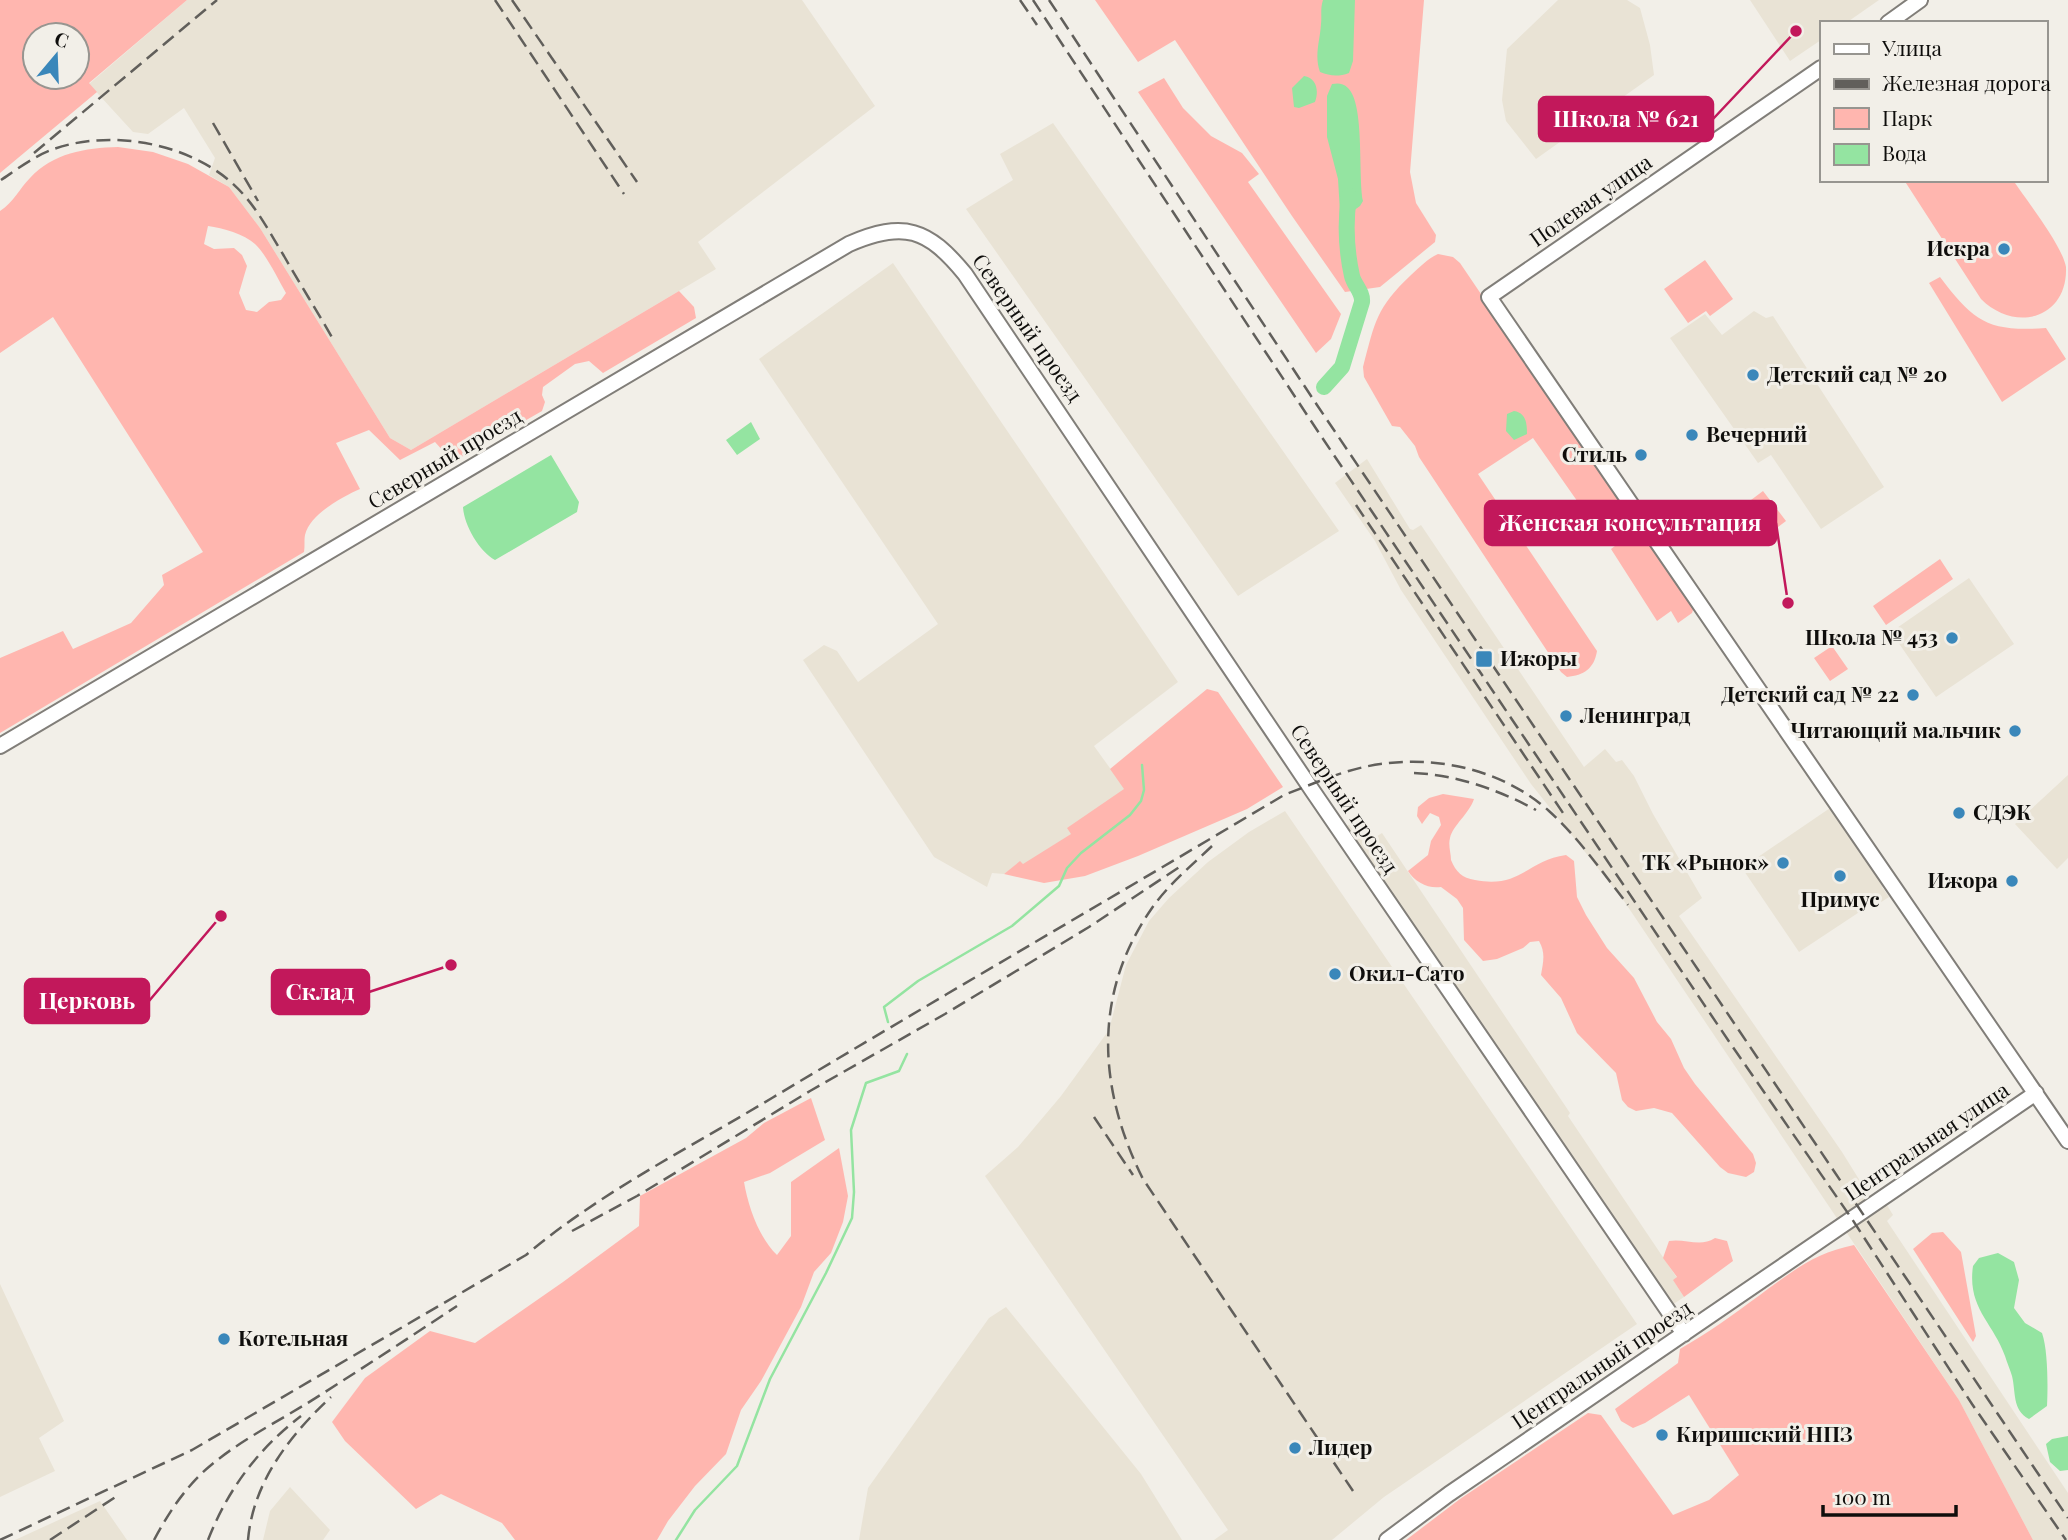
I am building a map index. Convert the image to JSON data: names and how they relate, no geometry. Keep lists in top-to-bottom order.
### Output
{
  "streets": {
    "street": [
      "Полевая улица",
      "Северный проезд",
      "Центральная улица",
      "Центральный проезд"
    ]
  },
  "crossings": [
    ["Полевая улица", "Центральная улица"],
    ["Северный проезд", "Центральный проезд"],
    ["Центральная улица", "Центральный проезд"]
  ],
  "places": {
    "other": [
      "Школа № 621",
      "Искра",
      "Детский сад № 20",
      "Вечерний",
      "Стиль",
      "Женская консультация",
      "Школа № 453",
      "Детский сад № 22",
      "Ленинград",
      "Читающий мальчик",
      "СДЭК",
      "ТК «Рынок»",
      "Примус",
      "Ижора",
      "Церковь",
      "Склад",
      "Окил-Сато",
      "Котельная",
      "Киришский НПЗ",
      "Лидер"
    ],
    "transit": ["Ижоры"]
  },
  "legend": [
    "Улица",
    "Железная дорога",
    "Парк",
    "Вода"
  ],
  "scale_bar": "100 m",
  "north": "top"
}
